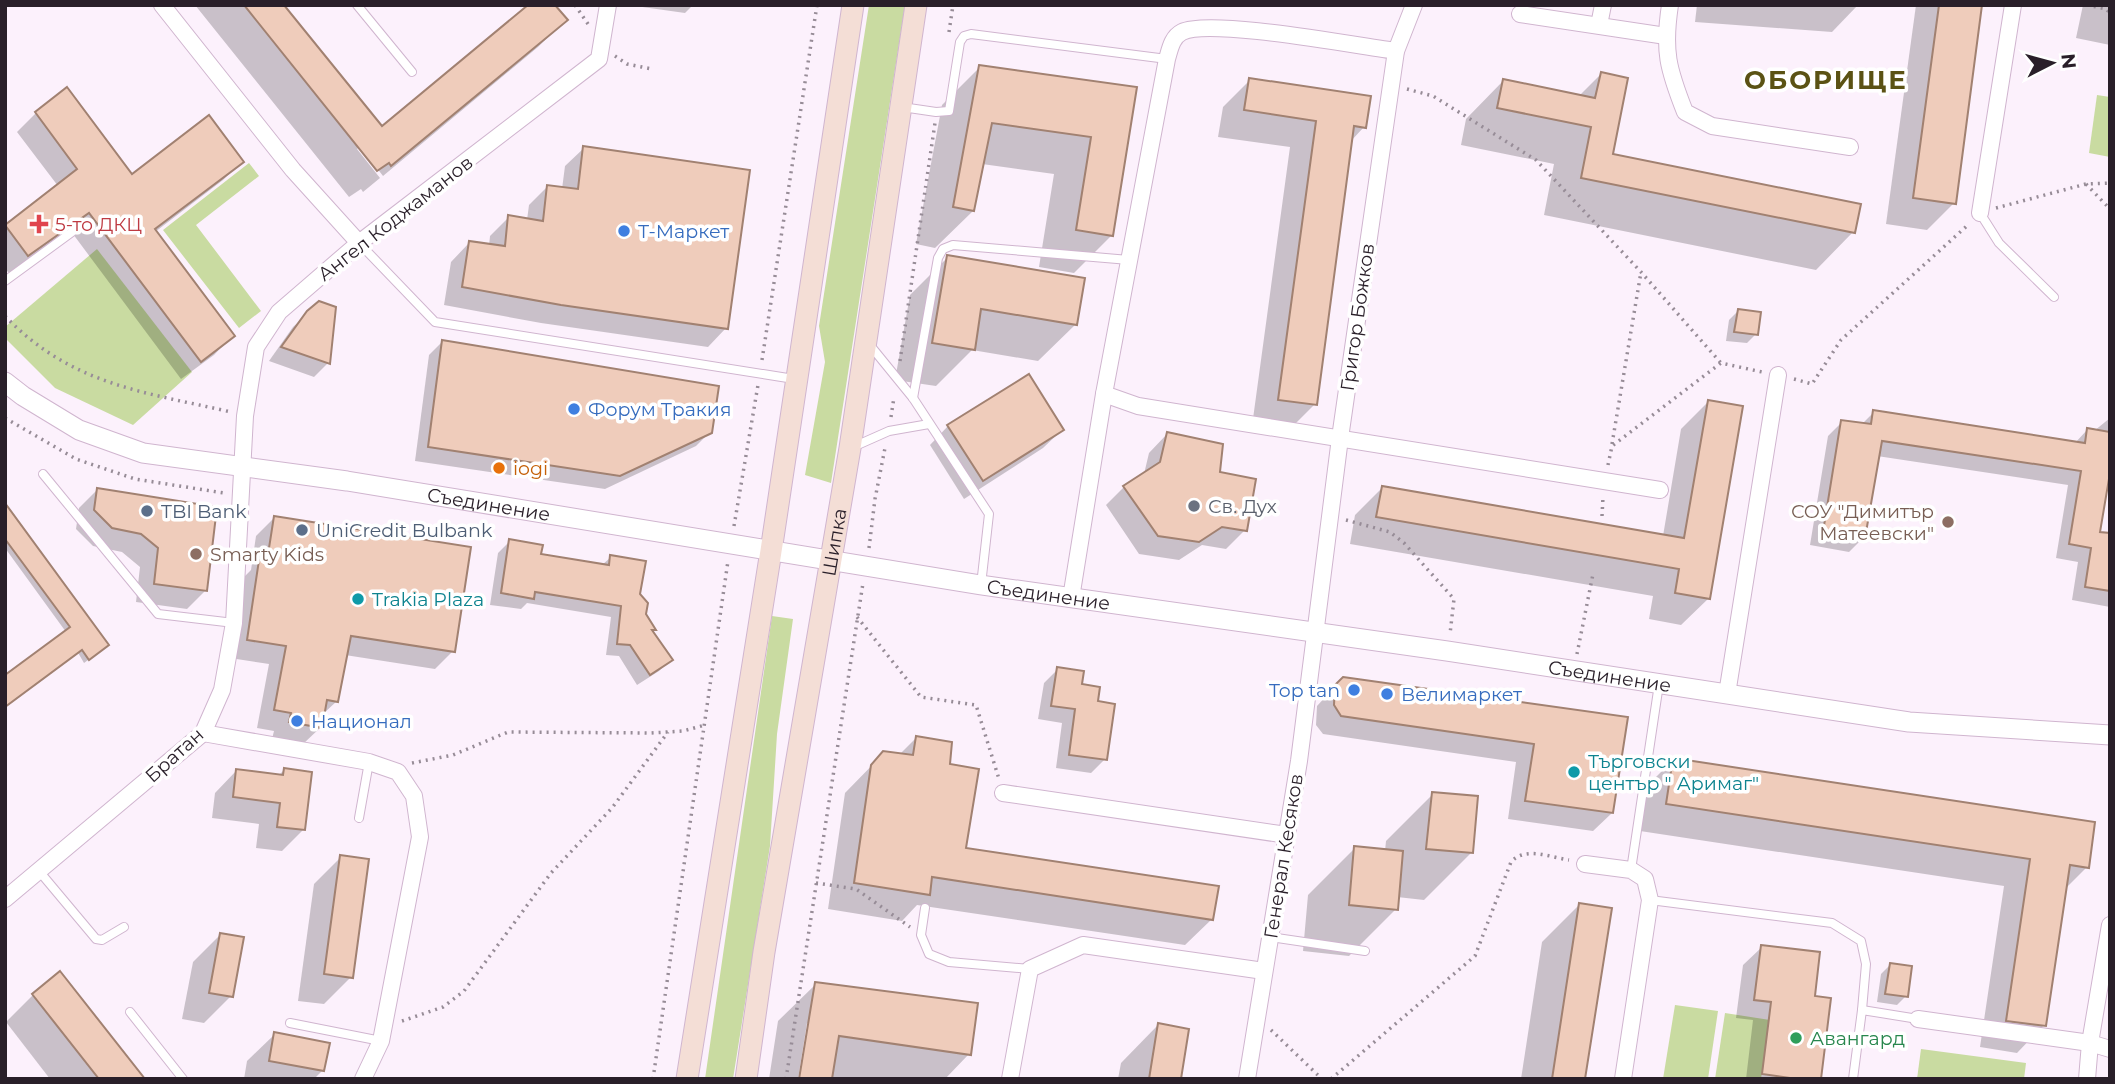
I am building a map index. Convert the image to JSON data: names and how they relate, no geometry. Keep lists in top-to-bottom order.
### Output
{
  "streets": {
    "main road": ["Шипка"],
    "street": [
      "Ангел Коджаманов",
      "Григор Божков",
      "Съединение",
      "Братан",
      "Генерал Кесяков"
    ]
  },
  "crossings": [
    ["Ангел Коджаманов", "Съединение"],
    ["Ангел Коджаманов", "Братан"],
    ["Григор Божков", "Съединение"],
    ["Григор Божков", "Генерал Кесяков"],
    ["Съединение", "Шипка"],
    ["Съединение", "Братан"],
    ["Съединение", "Генерал Кесяков"]
  ],
  "districts": ["ОБОРИЩЕ"],
  "places": {
    "health": ["5-то ДКЦ"],
    "other": [
      "Т-Маркет",
      "Форум Тракия",
      "iogi",
      "Св. Дух",
      "TBI Bank",
      "СОУ \"Димитър Матеевски\"",
      "UniCredit Bulbank",
      "Smarty Kids",
      "Trakia Plaza",
      "Top tan",
      "Велимаркет",
      "Национал",
      "Търговски център \" Аримаг\"",
      "Авангард"
    ]
  },
  "north": "right"
}
